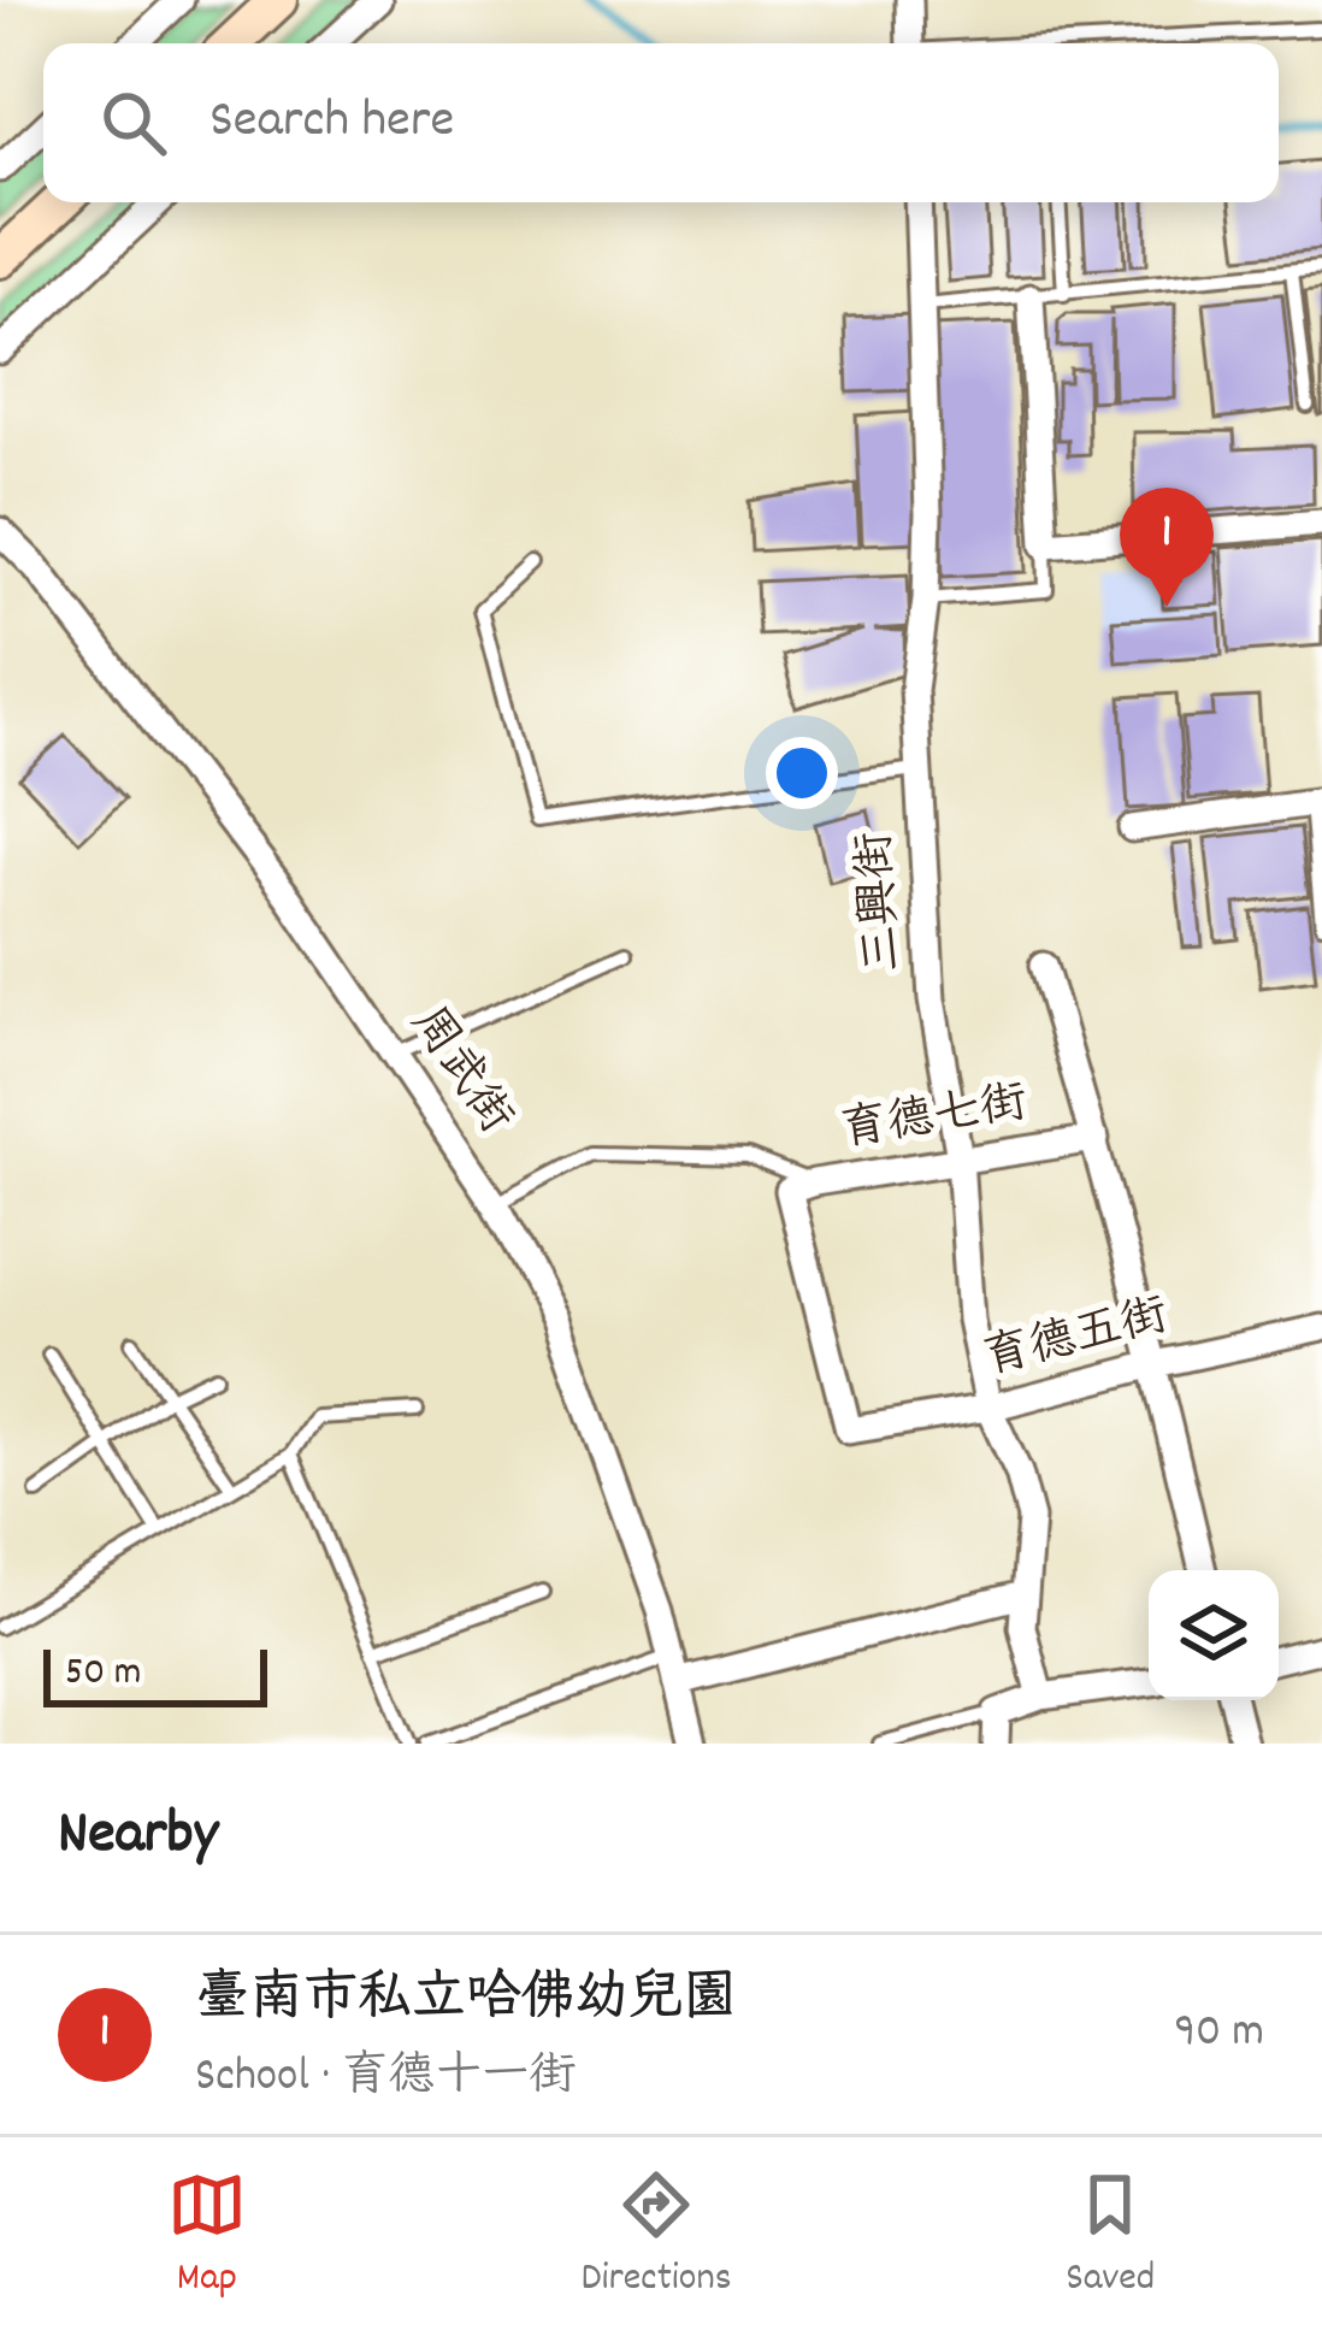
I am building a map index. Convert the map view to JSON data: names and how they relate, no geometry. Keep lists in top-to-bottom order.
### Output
{
  "streets": {
    "street": [
      "三興街",
      "周武街",
      "育德七街",
      "育德五街"
    ]
  },
  "crossings": [
    ["三興街", "育德七街"],
    ["三興街", "育德五街"],
    ["育德七街", "育德五街"]
  ],
  "scale_bar": "50 m",
  "page": {
    "search": "Search here",
    "pins": "1",
    "scale": "50 m",
    "heading": "Nearby",
    "list": [
      {
        "mark": "1",
        "name": "臺南市私立哈佛幼兒園",
        "note": "School · 育德十一街",
        "value": "90 m"
      }
    ],
    "nav": ["Map", "Directions", "Saved"]
  }
}
